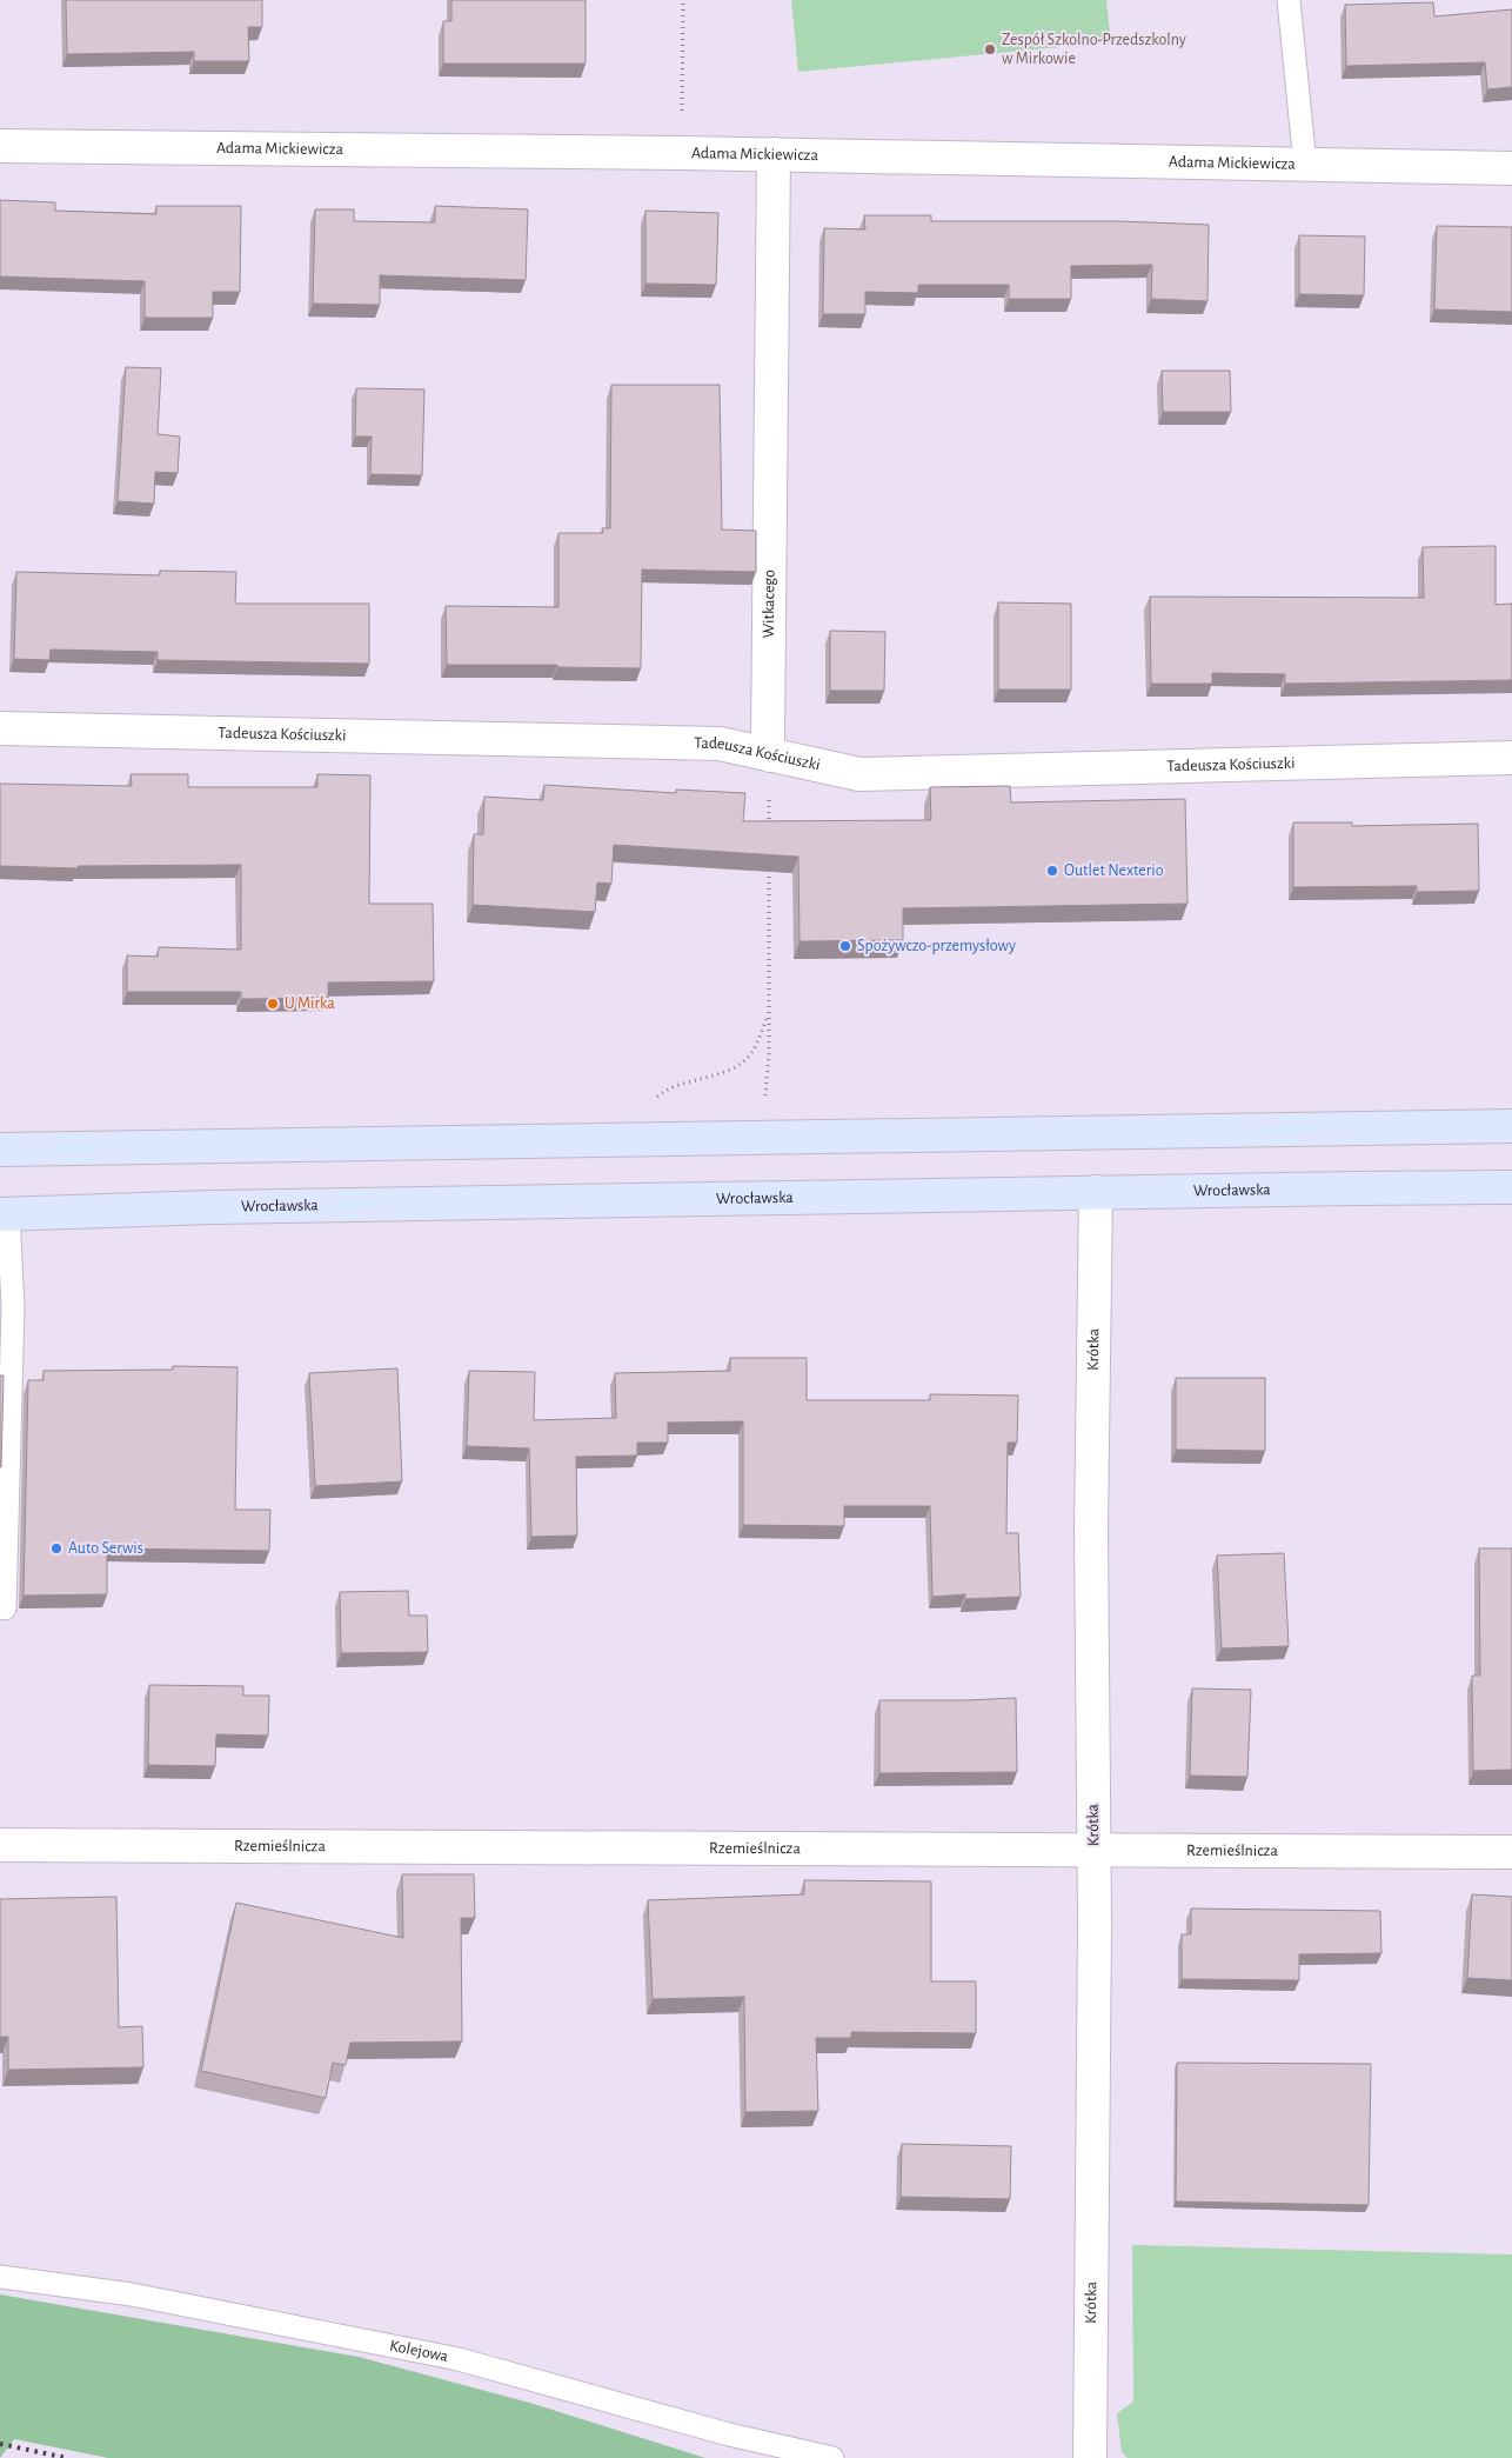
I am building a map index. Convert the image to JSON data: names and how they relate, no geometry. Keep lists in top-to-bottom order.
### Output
{
  "streets": {
    "main road": ["Wrocławska"],
    "street": [
      "Adama Mickiewicza",
      "Witkacego",
      "Tadeusza Kościuszki",
      "Krótka",
      "Rzemieślnicza"
    ],
    "lane": ["Kolejowa"]
  },
  "crossings": [
    ["Adama Mickiewicza", "Witkacego"],
    ["Witkacego", "Tadeusza Kościuszki"],
    ["Wrocławska", "Krótka"],
    ["Krótka", "Rzemieślnicza"]
  ],
  "places": [
    "Zespół Szkolno-Przedszkolny w Mirkowie",
    "Outlet Nexterio",
    "Spożywczo-przemysłowy",
    "U Mirka",
    "Auto Serwis"
  ]
}
